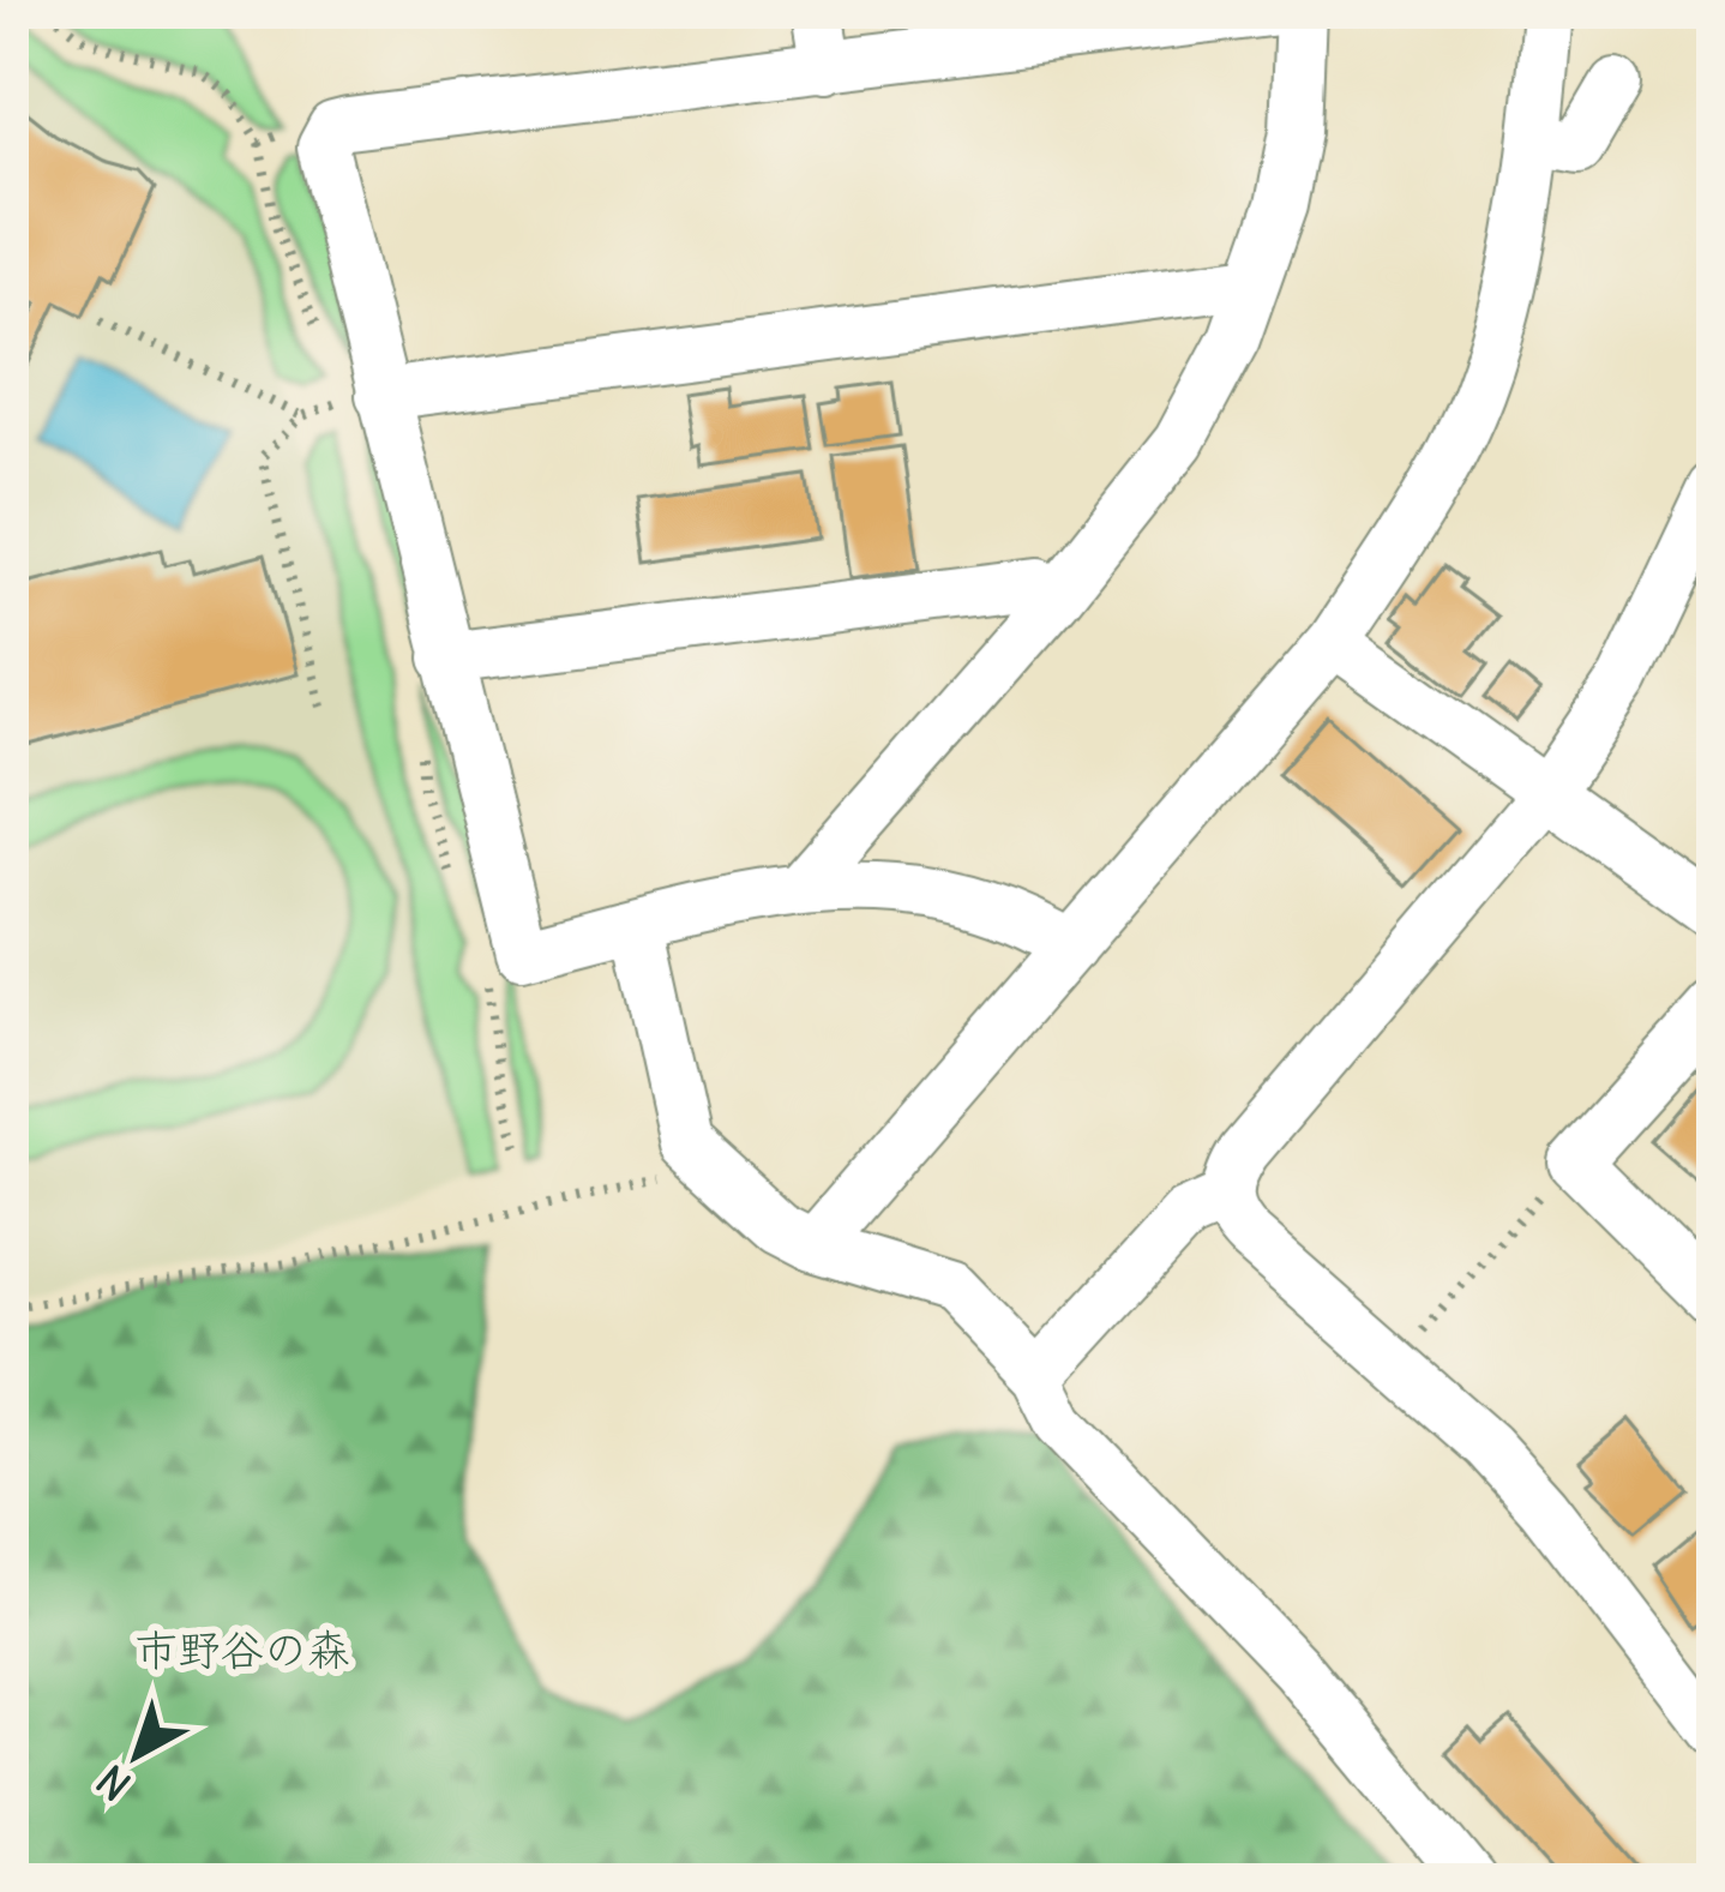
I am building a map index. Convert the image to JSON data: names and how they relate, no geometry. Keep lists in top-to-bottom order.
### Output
{
  "parks": ["市野谷の森"],
  "north": "bottom left"
}
